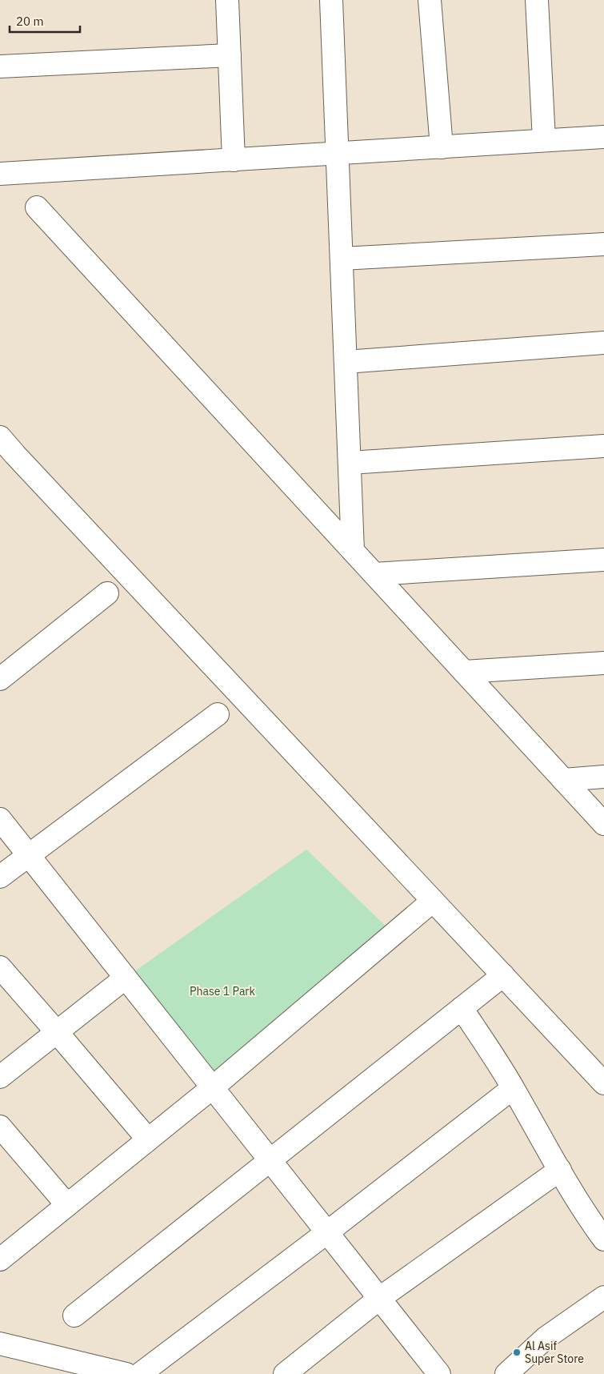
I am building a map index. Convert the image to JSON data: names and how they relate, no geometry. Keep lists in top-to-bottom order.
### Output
{
  "parks": ["Phase 1 Park"],
  "places": ["Al Asif Super Store"],
  "scale_bar": "20 m"
}
